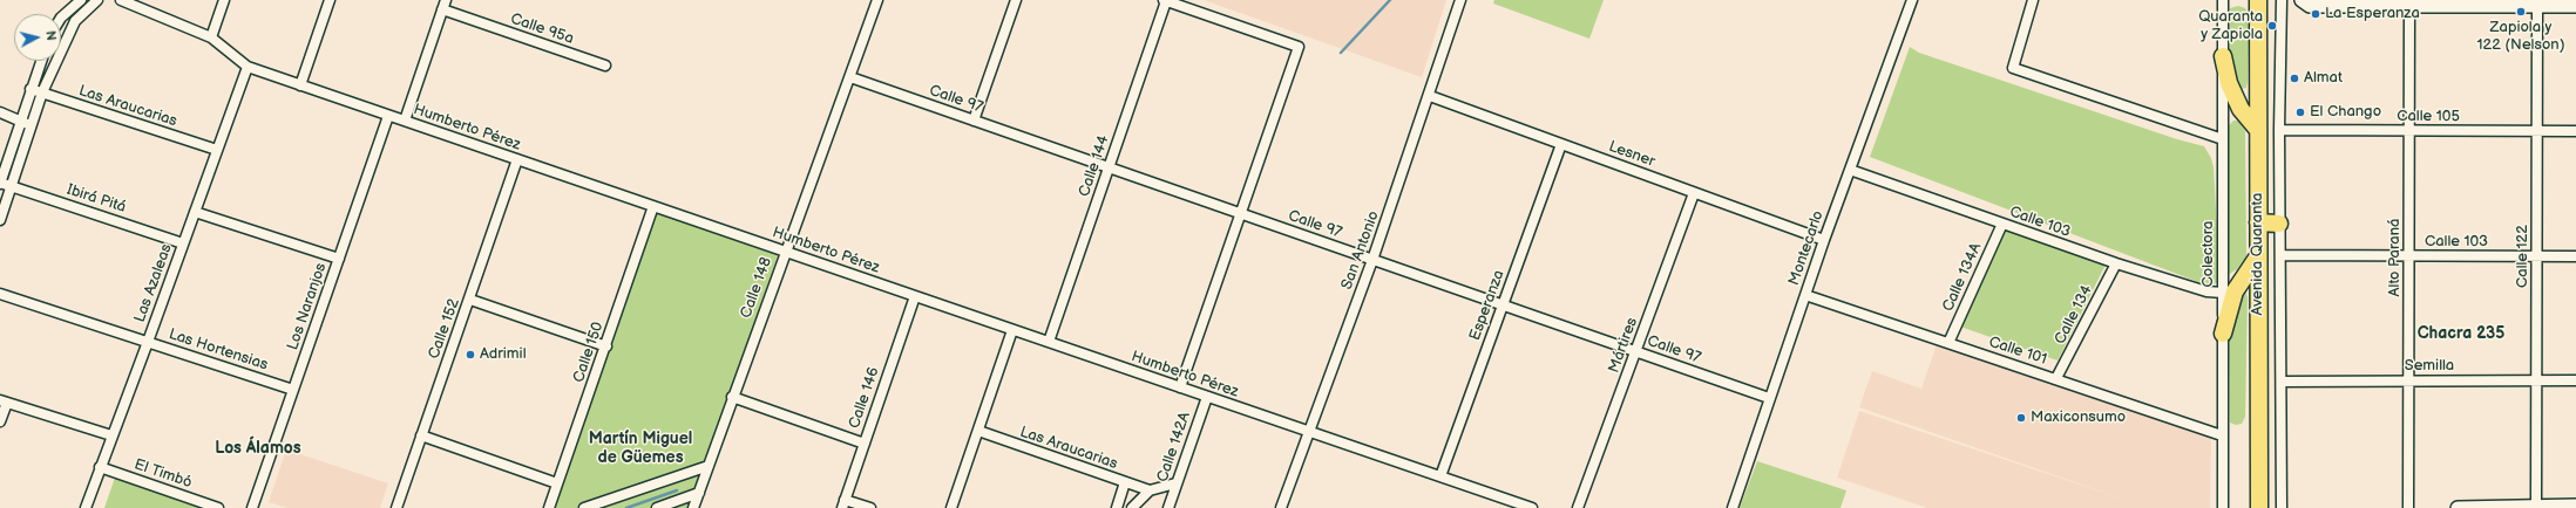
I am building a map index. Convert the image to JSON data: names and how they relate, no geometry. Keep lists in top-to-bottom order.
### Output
{
  "streets": {
    "highway": ["Avenida Quaranta"],
    "street": [
      "Calle 95a",
      "Calle 97",
      "Las Araucarias",
      "Calle 105",
      "Humberto Pérez",
      "Lesner",
      "Calle 144",
      "Ibirá Pitá",
      "Calle 103",
      "Montecarlo",
      "San Antonio",
      "Colectora",
      "Calle 122",
      "Alto Paraná",
      "Calle 134A",
      "Las Azaleas",
      "Calle 148",
      "Esperanza",
      "Los Naranjos",
      "Calle 134",
      "Calle 152",
      "Mártires",
      "Las Hortensias",
      "Calle 101",
      "Calle 150",
      "Semilla",
      "Calle 146",
      "Calle 142A",
      "El Timbó"
    ]
  },
  "crossings": [
    ["Calle 97", "Calle 144"],
    ["Calle 97", "Montecarlo"],
    ["Calle 97", "San Antonio"],
    ["Calle 97", "Calle 148"],
    ["Calle 97", "Esperanza"],
    ["Calle 97", "Mártires"],
    ["Las Araucarias", "Las Azaleas"],
    ["Calle 105", "Calle 122"],
    ["Calle 105", "Alto Paraná"],
    ["Humberto Pérez", "Calle 144"],
    ["Humberto Pérez", "San Antonio"],
    ["Humberto Pérez", "Las Azaleas"],
    ["Humberto Pérez", "Calle 148"],
    ["Humberto Pérez", "Esperanza"],
    ["Humberto Pérez", "Los Naranjos"],
    ["Humberto Pérez", "Calle 152"],
    ["Humberto Pérez", "Calle 150"],
    ["Humberto Pérez", "Calle 146"],
    ["Humberto Pérez", "Calle 142A"],
    ["Lesner", "Montecarlo"],
    ["Lesner", "San Antonio"],
    ["Lesner", "Esperanza"],
    ["Lesner", "Mártires"],
    ["Ibirá Pitá", "Las Azaleas"],
    ["Calle 103", "Montecarlo"],
    ["Calle 103", "Colectora"],
    ["Calle 103", "Calle 122"],
    ["Calle 103", "Alto Paraná"],
    ["Calle 103", "Calle 134A"],
    ["Calle 103", "Calle 134"],
    ["Montecarlo", "Calle 101"],
    ["Colectora", "Calle 101"],
    ["Calle 122", "Semilla"],
    ["Alto Paraná", "Semilla"],
    ["Calle 134A", "Calle 101"],
    ["Las Azaleas", "Las Hortensias"],
    ["Las Azaleas", "El Timbó"],
    ["Los Naranjos", "Las Hortensias"],
    ["Calle 134", "Calle 101"]
  ],
  "districts": ["Chacra 235", "Martín Miguel de Güemes", "Los Álamos"],
  "places": [
    "Zapiola y 122 (Nelson)",
    "La Esperanza",
    "Quaranta y Zapiola",
    "Almat",
    "El Chango",
    "Adrimil",
    "Maxiconsumo"
  ],
  "north": "right"
}
